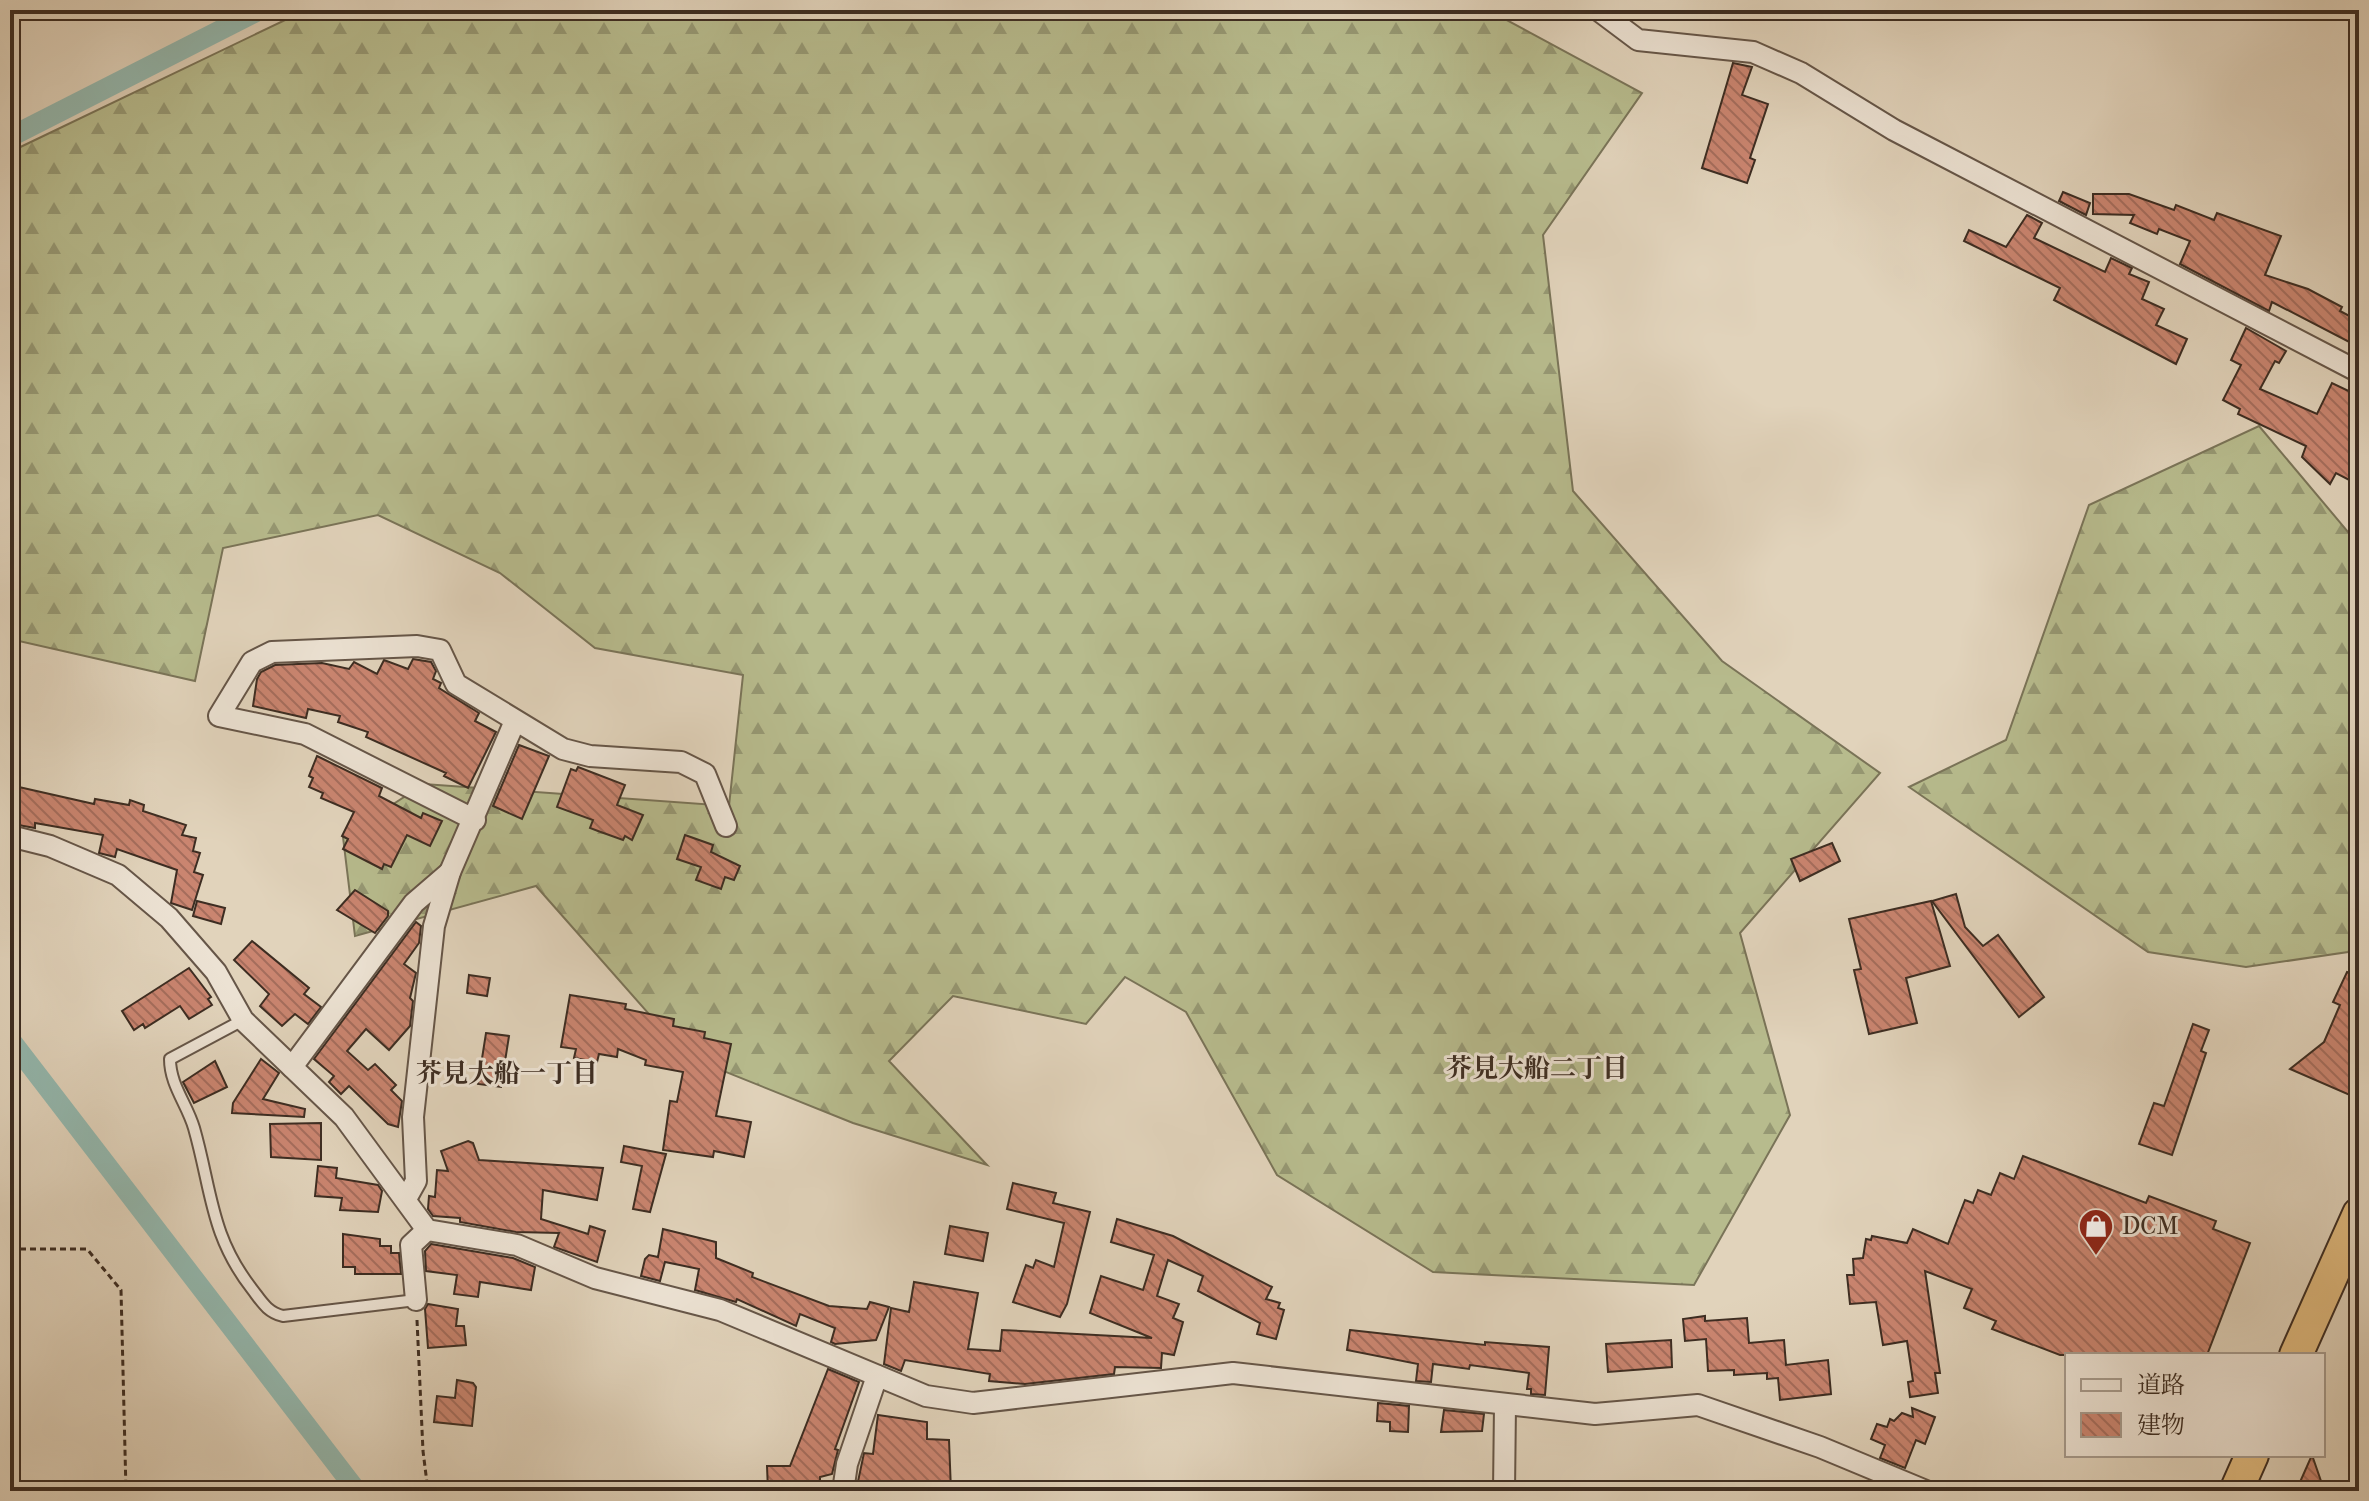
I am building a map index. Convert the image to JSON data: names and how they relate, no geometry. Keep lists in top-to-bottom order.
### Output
{
  "districts": ["芥見大船二丁目", "芥見大船一丁目"],
  "places": {
    "shop": ["DCM"]
  },
  "legend": ["道路", "建物"]
}
